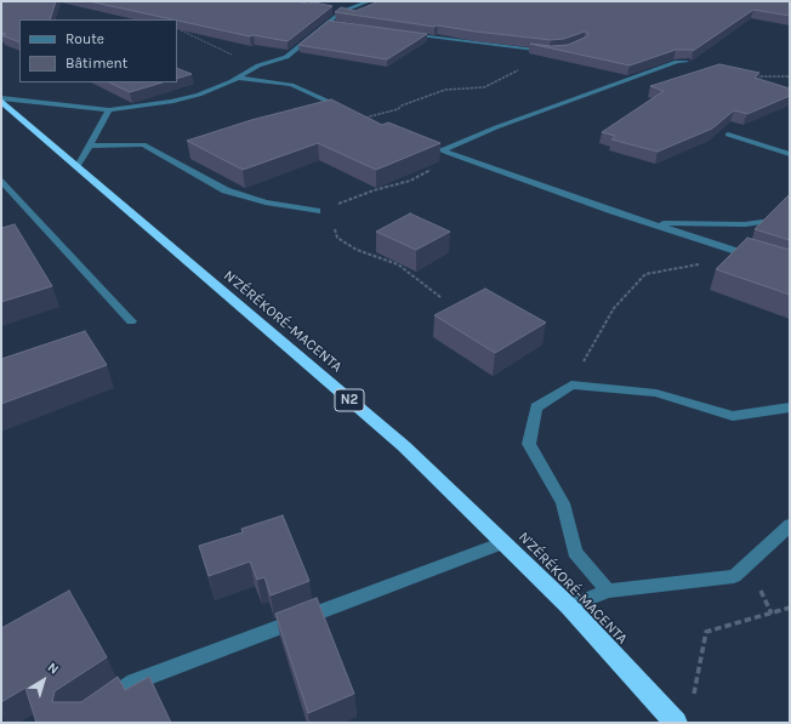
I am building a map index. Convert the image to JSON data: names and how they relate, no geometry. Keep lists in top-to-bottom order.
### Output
{
  "streets": {
    "highway": ["N'ZÉRÉKORÉ-MACENTA", "N2"]
  },
  "legend": ["Route", "Bâtiment"],
  "north": "top right"
}
